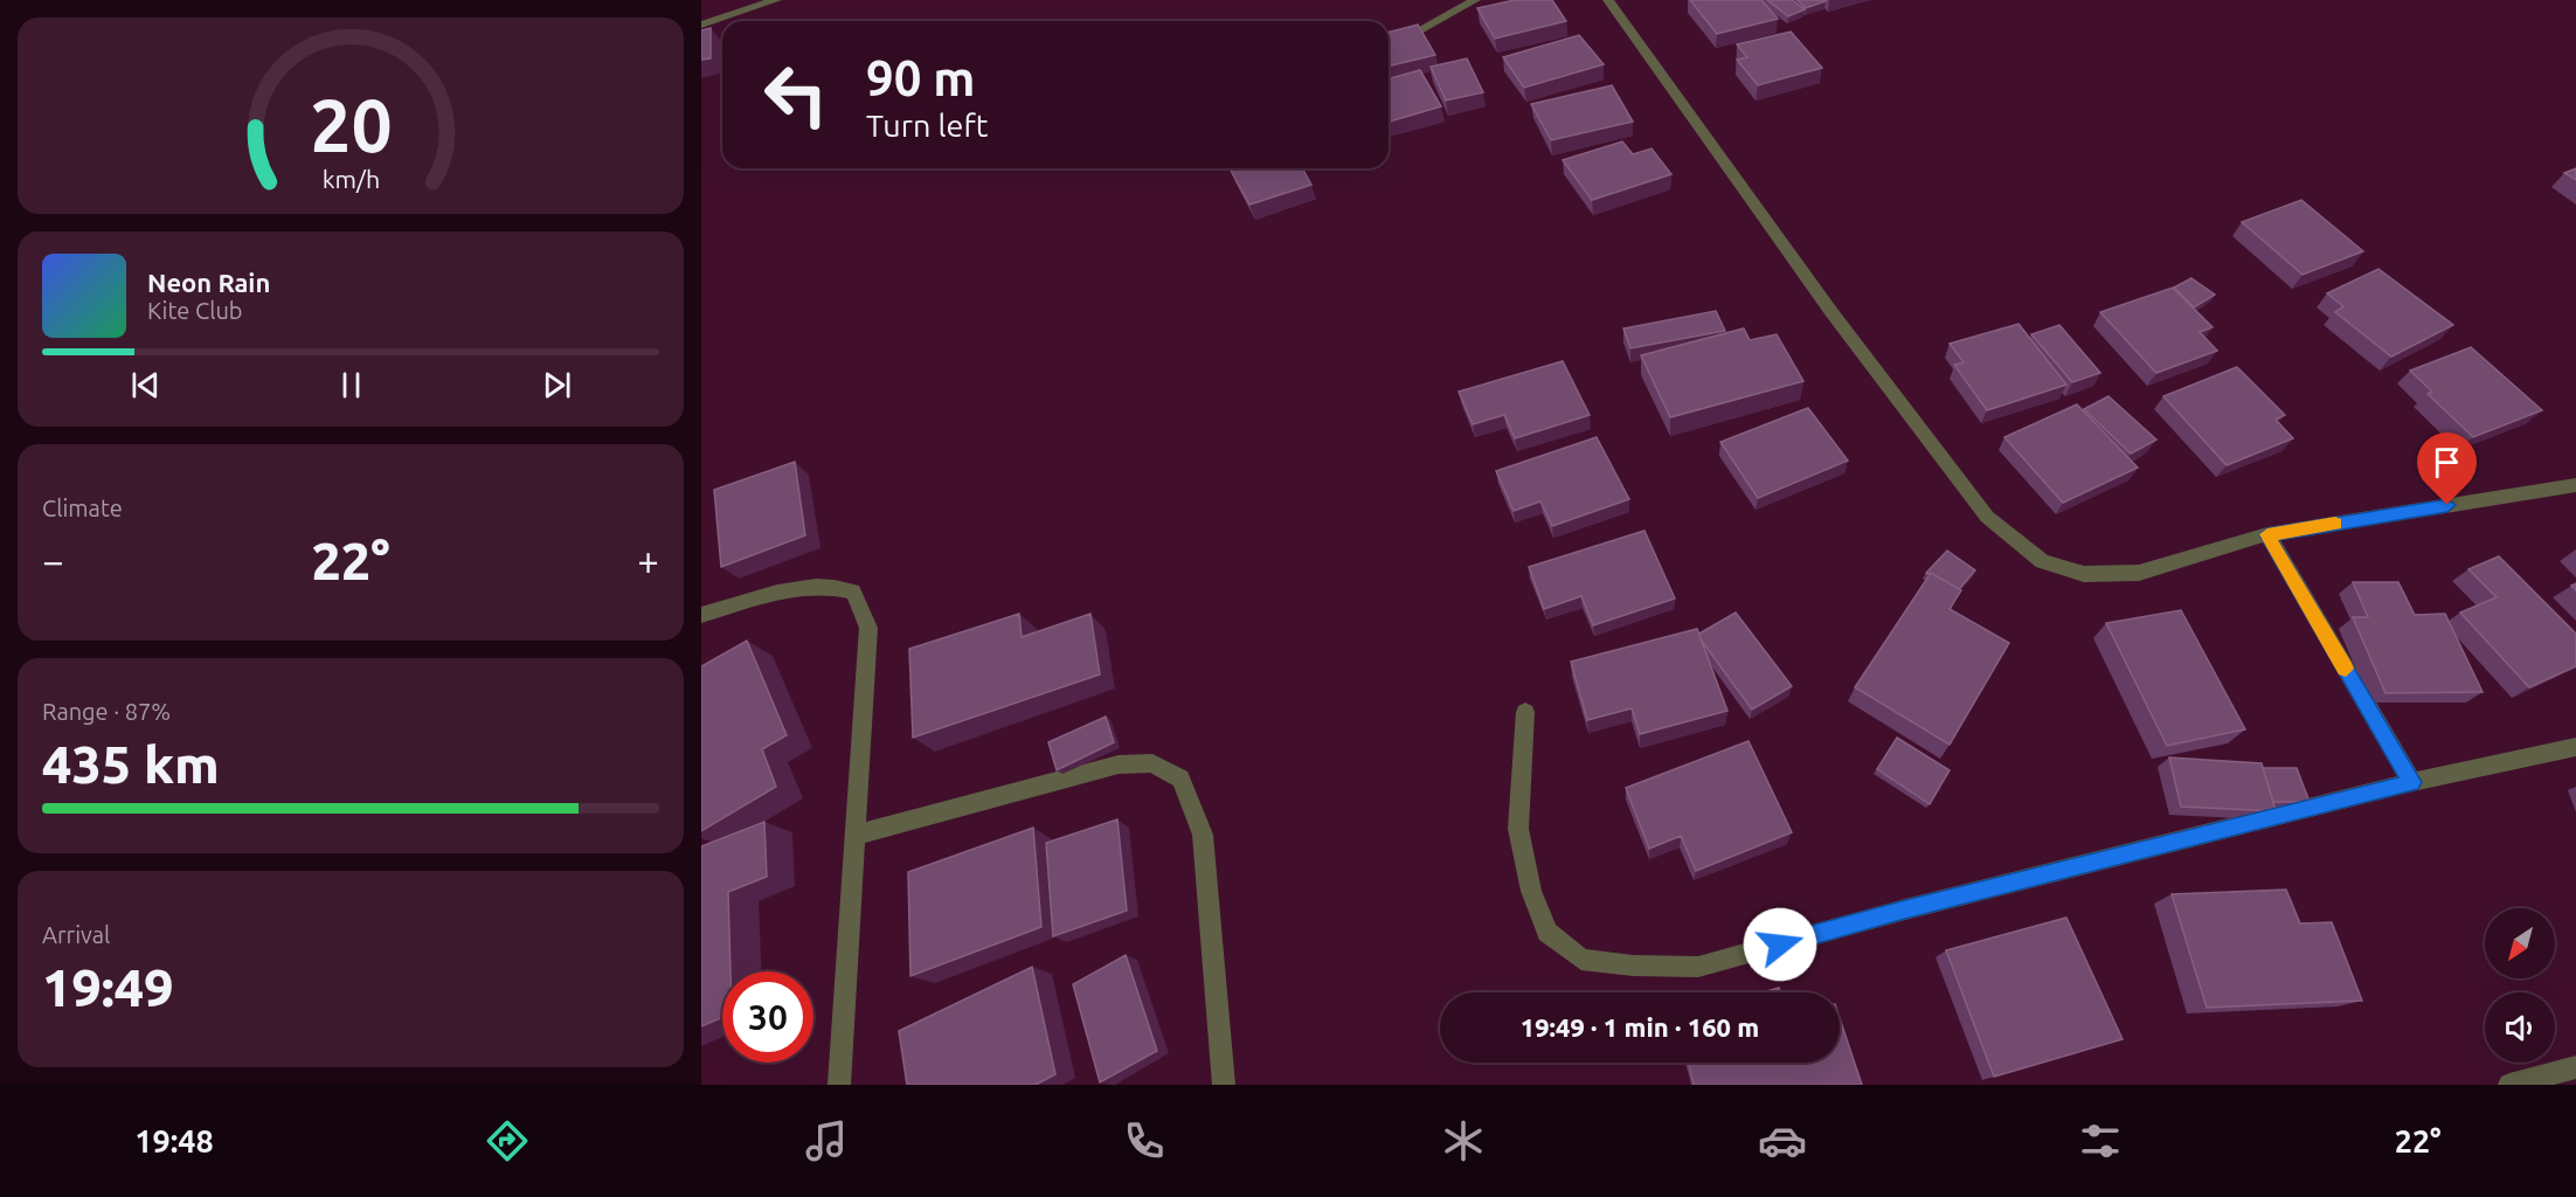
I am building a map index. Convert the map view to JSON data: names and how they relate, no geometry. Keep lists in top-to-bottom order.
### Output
{
  "north": "bottom left",
  "page": {
    "turn": ["90 m", "Turn left"],
    "song": ["Neon Rain", "Kite Club"],
    "tile": [
      "Climate",
      ["Range · 87%", "435 km"],
      ["Arrival", "19:49"]
    ],
    "heat": ["−", "22°", "+"],
    "limit": "30",
    "trip": "19:49 · 1 min · 160 m",
    "tabs": ["19:48", "22°"],
    "gauge": ["20", "km/h"]
  }
}
